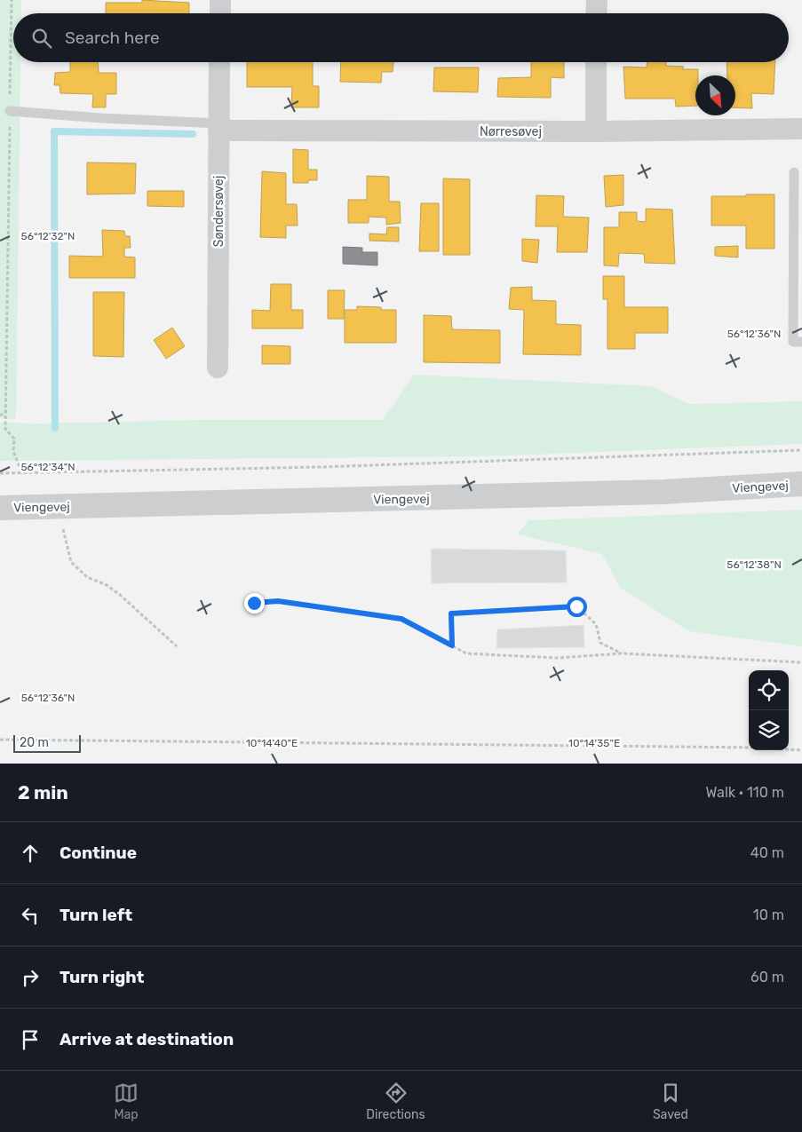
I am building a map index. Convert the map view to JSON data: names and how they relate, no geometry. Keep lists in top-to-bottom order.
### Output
{
  "streets": {
    "street": ["Nørresøvej", "Søndersøvej", "Viengevej"]
  },
  "crossings": [
    ["Nørresøvej", "Søndersøvej"]
  ],
  "scale_bar": "20 m",
  "north": "bottom right",
  "page": {
    "search": "Search here",
    "scale": "20 m",
    "heading": ["2 min", "Walk · 110 m"],
    "list": [
      ["Continue", "40 m"],
      ["Turn left", "10 m"],
      ["Turn right", "60 m"],
      "Arrive at destination"
    ],
    "nav": ["Map", "Directions", "Saved"]
  },
  "coordinates": [
    "56°12'32\"N",
    "56°12'36\"N",
    "56°12'34\"N",
    "56°12'38\"N",
    "10°14'40\"E",
    "10°14'35\"E"
  ]
}
